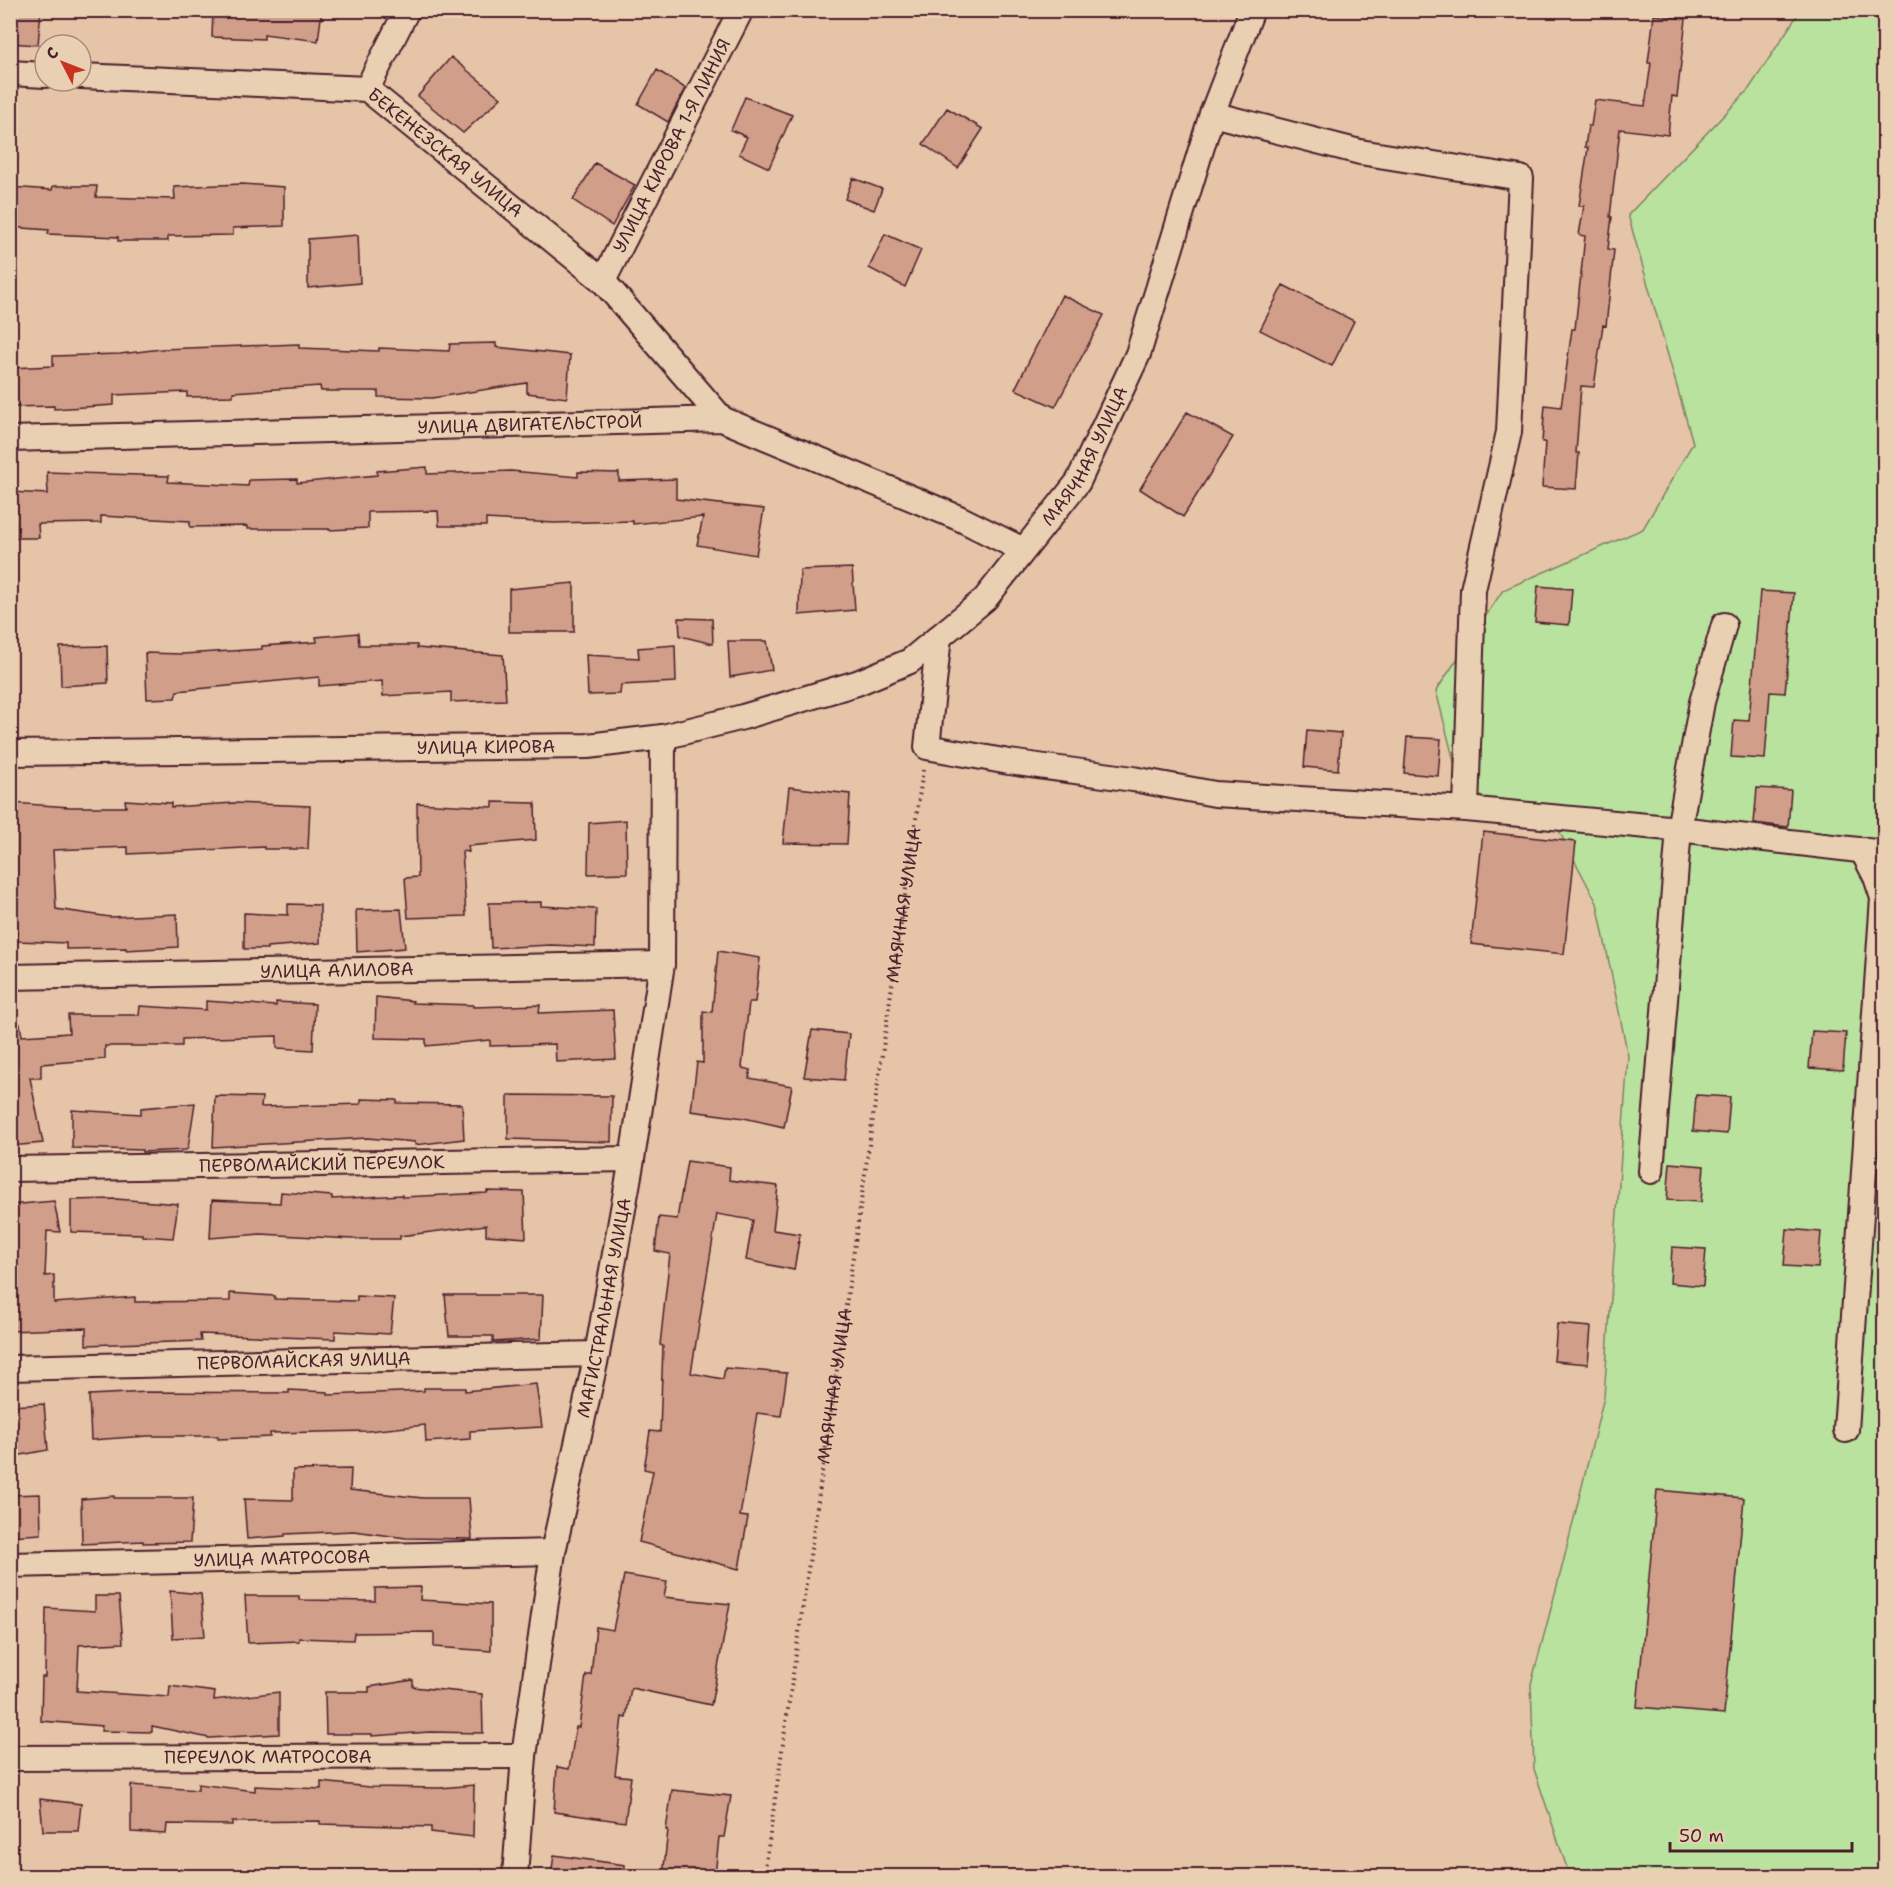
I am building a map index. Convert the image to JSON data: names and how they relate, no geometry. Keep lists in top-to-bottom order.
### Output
{
  "streets": {
    "street": [
      "УЛИЦА КИРОВА 1-Я ЛИНИЯ",
      "БЕКЕНЕЗСКАЯ УЛИЦА",
      "УЛИЦА ДВИГАТЕЛЬСТРОЙ",
      "МАЯЧНАЯ УЛИЦА",
      "УЛИЦА КИРОВА",
      "УЛИЦА АЛИЛОВА",
      "ПЕРВОМАЙСКИЙ ПЕРЕУЛОК",
      "МАГИСТРАЛЬНАЯ УЛИЦА",
      "ПЕРВОМАЙСКАЯ УЛИЦА",
      "УЛИЦА МАТРОСОВА",
      "ПЕРЕУЛОК МАТРОСОВА"
    ]
  },
  "crossings": [
    ["УЛИЦА КИРОВА 1-Я ЛИНИЯ", "БЕКЕНЕЗСКАЯ УЛИЦА"],
    ["БЕКЕНЕЗСКАЯ УЛИЦА", "УЛИЦА ДВИГАТЕЛЬСТРОЙ"],
    ["УЛИЦА ДВИГАТЕЛЬСТРОЙ", "МАЯЧНАЯ УЛИЦА"],
    ["МАЯЧНАЯ УЛИЦА", "УЛИЦА КИРОВА"],
    ["УЛИЦА КИРОВА", "МАГИСТРАЛЬНАЯ УЛИЦА"],
    ["УЛИЦА АЛИЛОВА", "МАГИСТРАЛЬНАЯ УЛИЦА"],
    ["ПЕРВОМАЙСКИЙ ПЕРЕУЛОК", "МАГИСТРАЛЬНАЯ УЛИЦА"],
    ["МАГИСТРАЛЬНАЯ УЛИЦА", "ПЕРВОМАЙСКАЯ УЛИЦА"],
    ["МАГИСТРАЛЬНАЯ УЛИЦА", "УЛИЦА МАТРОСОВА"],
    ["МАГИСТРАЛЬНАЯ УЛИЦА", "ПЕРЕУЛОК МАТРОСОВА"]
  ],
  "scale_bar": "50 m",
  "north": "top left"
}
